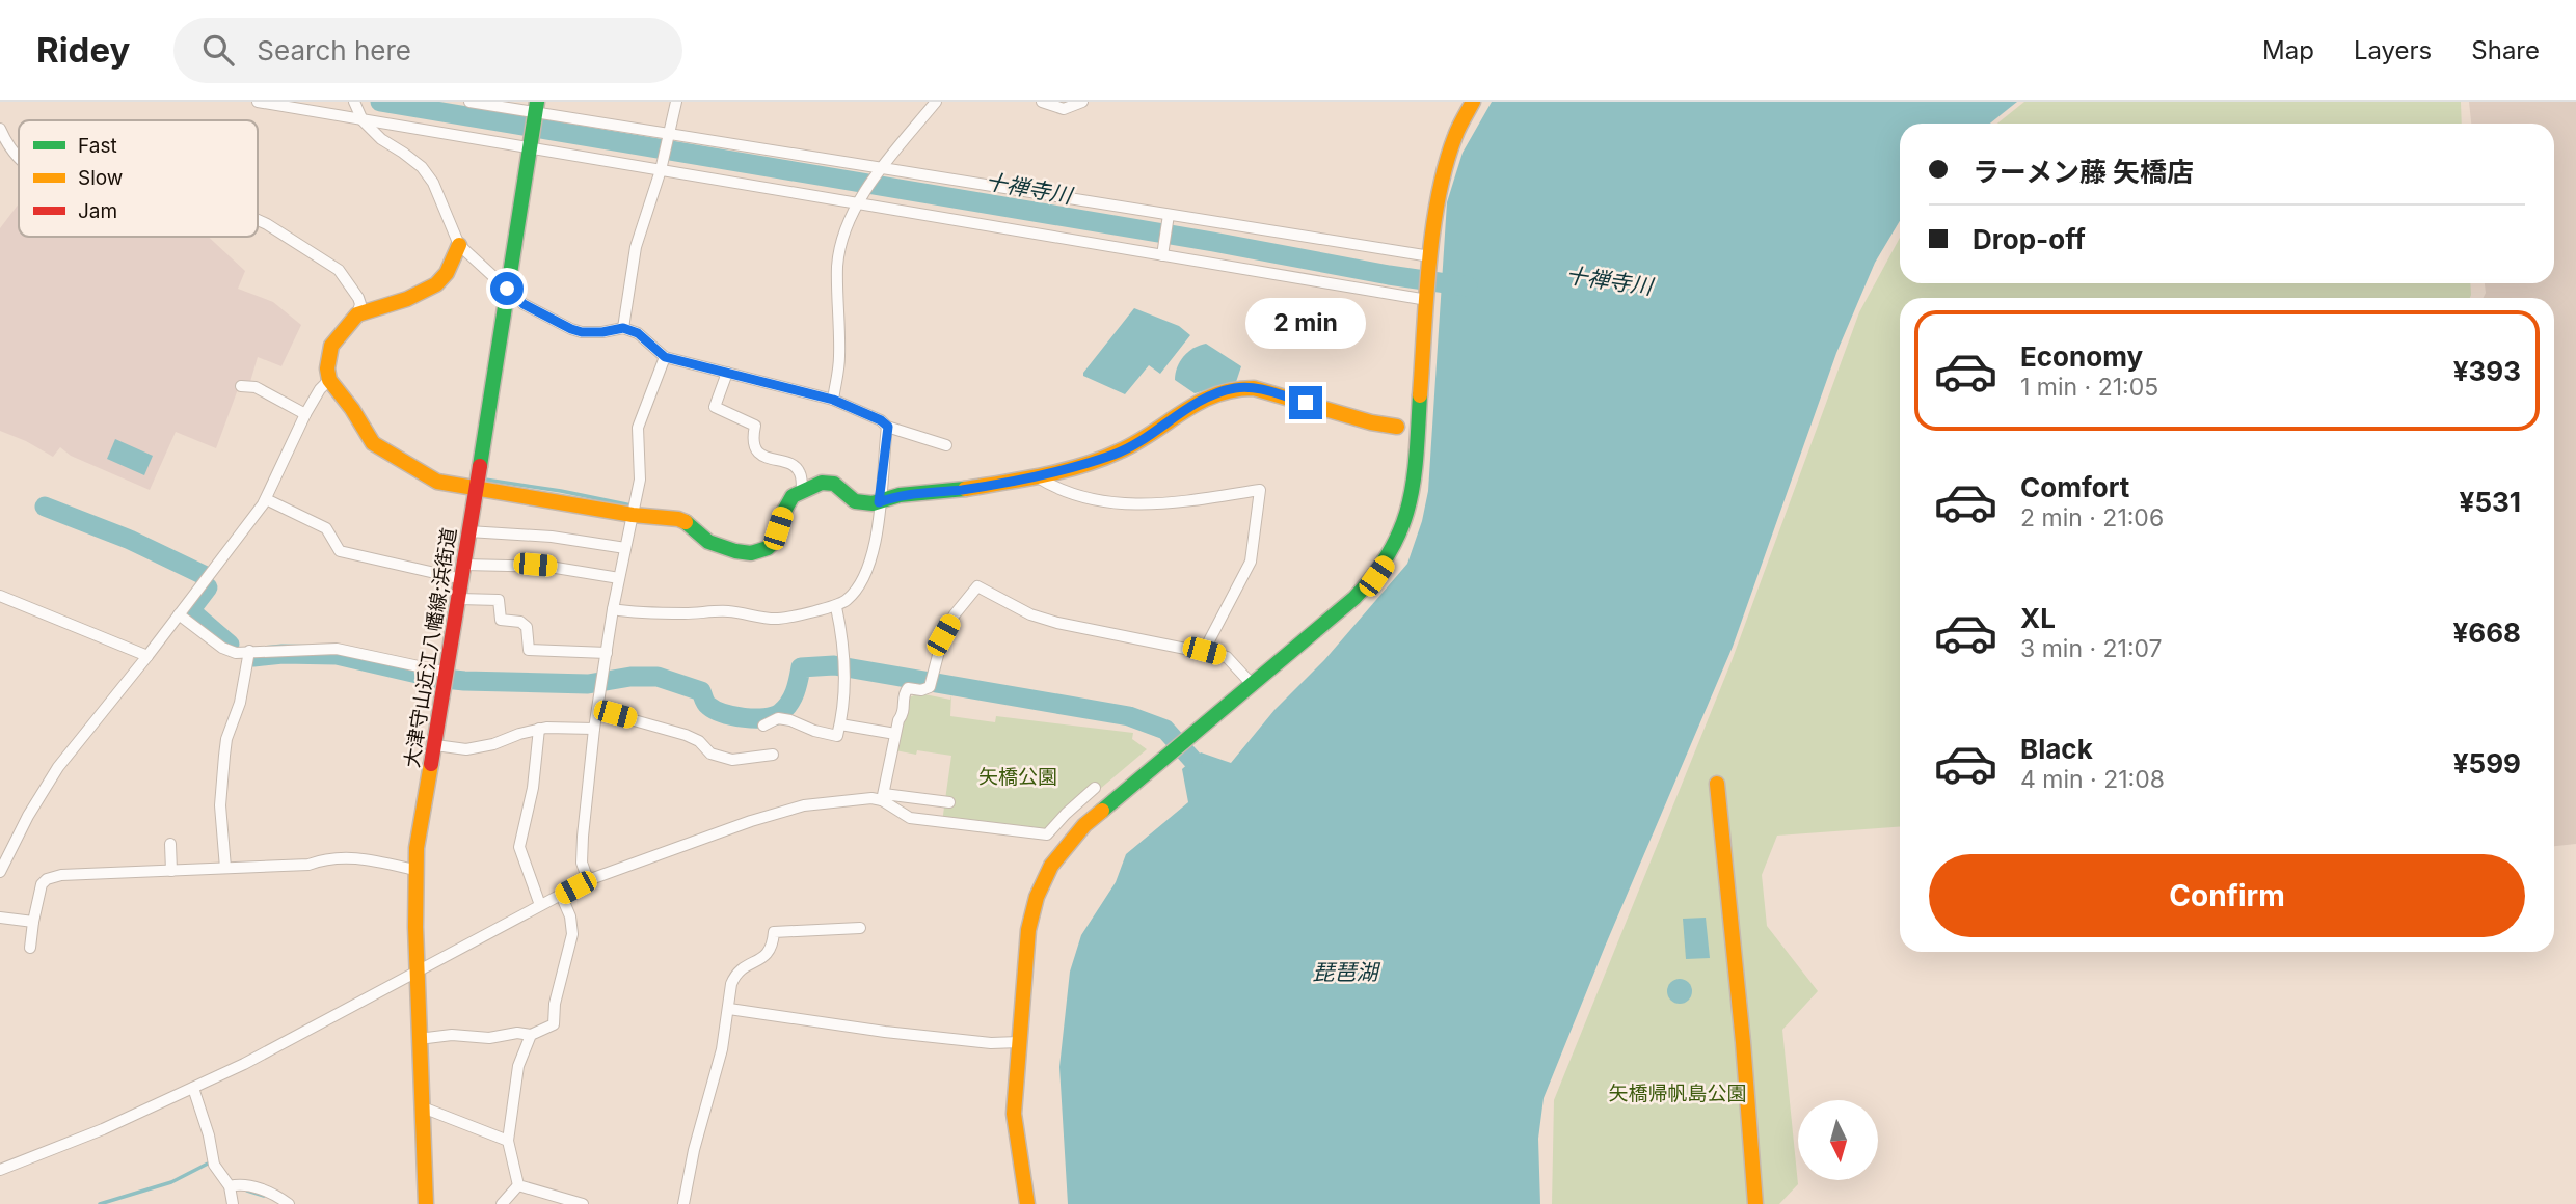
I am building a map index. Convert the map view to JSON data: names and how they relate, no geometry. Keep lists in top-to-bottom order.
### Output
{
  "streets": {
    "street": ["大津守山近江八幡線;浜街道"]
  },
  "water": ["十禅寺川", "琵琶湖"],
  "parks": ["矢橋公園", "矢橋帰帆島公園"],
  "legend": ["Fast", "Slow", "Jam"],
  "north": "bottom",
  "page": {
    "header": "Ridey",
    "search": "Search here",
    "nav": ["Map", "Layers", "Share"],
    "banner": ["ラーメン藤 矢橋店", "Drop-off"],
    "bubble": "2 min",
    "list": [
      {
        "name": "Economy",
        "note": "1 min · 21:05",
        "value": "¥393"
      },
      {
        "name": "Comfort",
        "note": "2 min · 21:06",
        "value": "¥531"
      },
      {
        "name": "XL",
        "note": "3 min · 21:07",
        "value": "¥668"
      },
      {
        "name": "Black",
        "note": "4 min · 21:08",
        "value": "¥599"
      }
    ],
    "buttons": "Confirm"
  }
}
